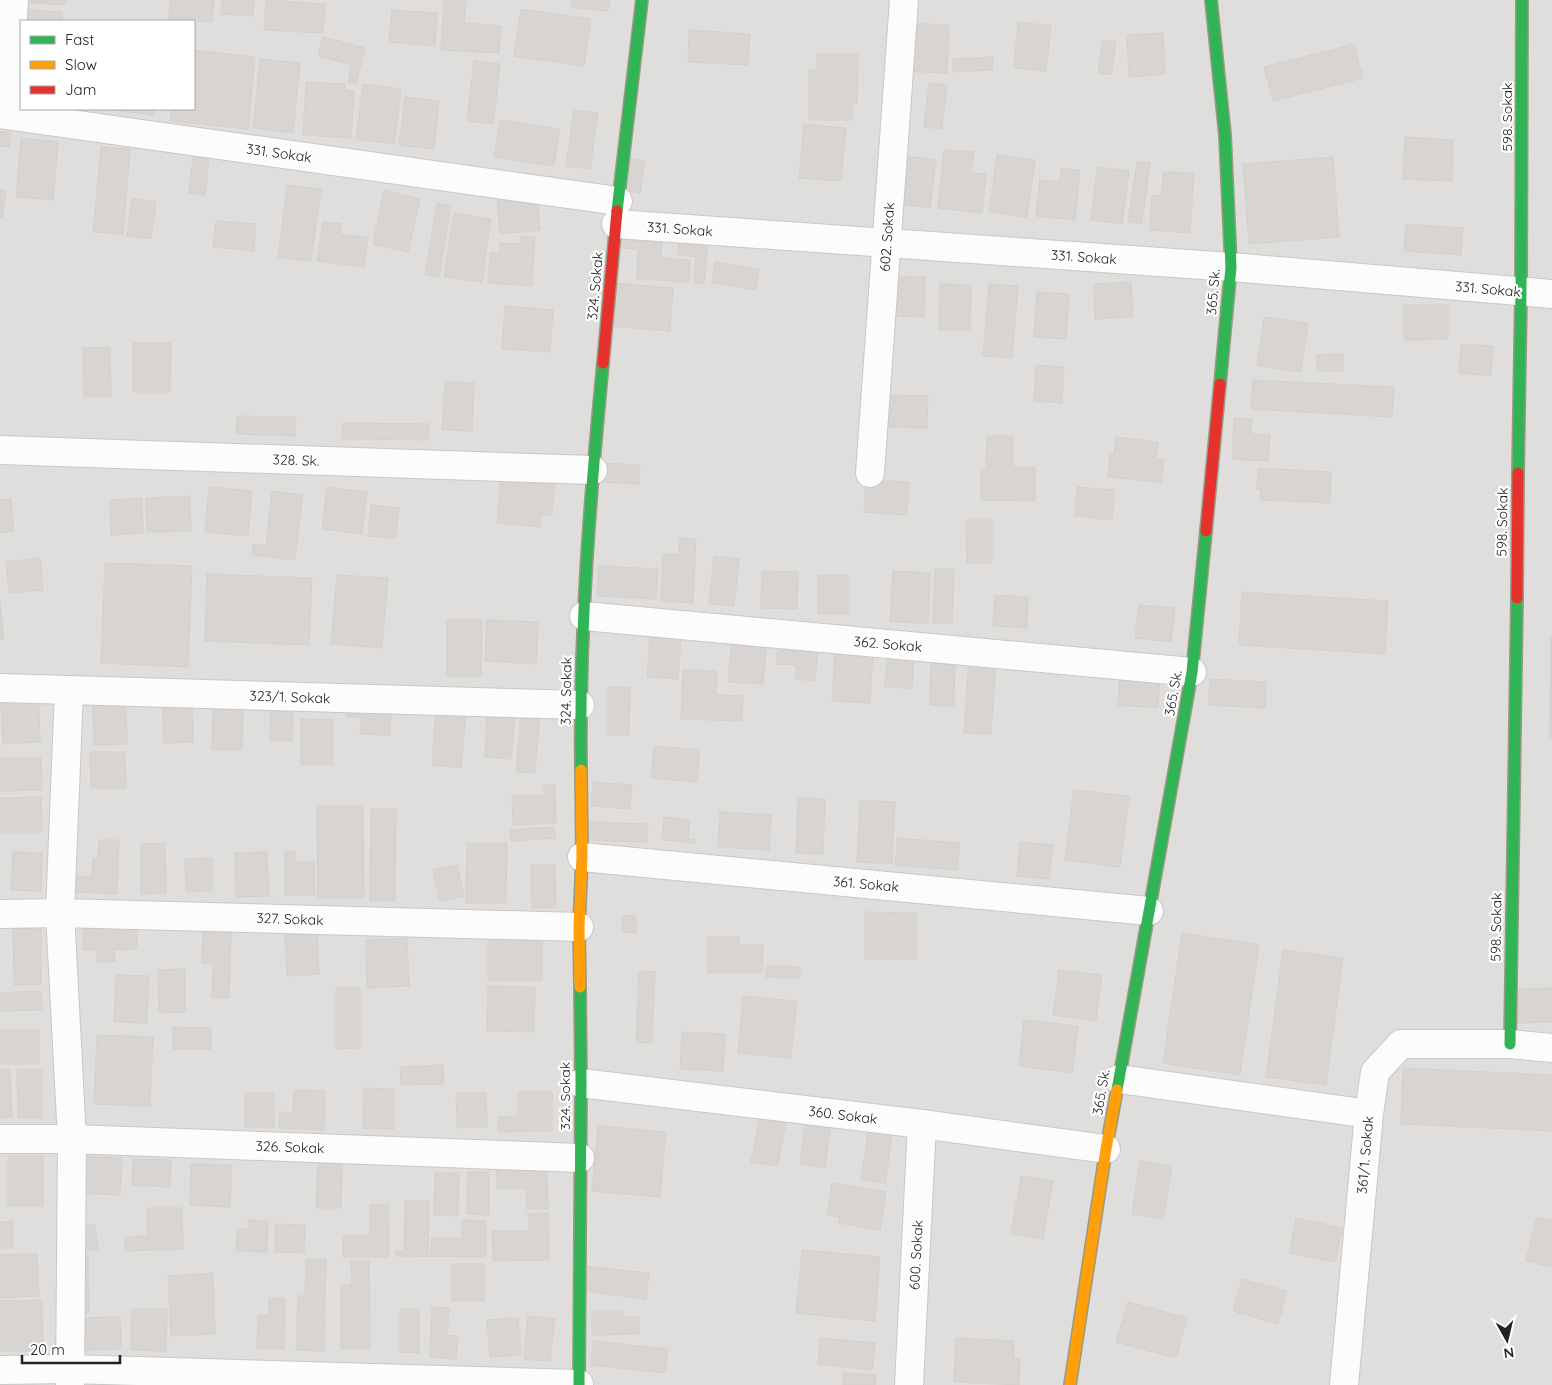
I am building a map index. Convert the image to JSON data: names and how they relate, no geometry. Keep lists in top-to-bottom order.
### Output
{
  "streets": {
    "street": [
      "598. Sokak",
      "331. Sokak",
      "602. Sokak",
      "324. Sokak",
      "365. Sk.",
      "328. Sk.",
      "362. Sokak",
      "323/1. Sokak",
      "361. Sokak",
      "327. Sokak",
      "360. Sokak",
      "326. Sokak",
      "361/1. Sokak",
      "600. Sokak"
    ]
  },
  "crossings": [
    ["598. Sokak", "331. Sokak"],
    ["598. Sokak", "361/1. Sokak"],
    ["331. Sokak", "602. Sokak"],
    ["331. Sokak", "324. Sokak"],
    ["331. Sokak", "365. Sk."],
    ["324. Sokak", "328. Sk."],
    ["324. Sokak", "362. Sokak"],
    ["324. Sokak", "323/1. Sokak"],
    ["324. Sokak", "361. Sokak"],
    ["324. Sokak", "327. Sokak"],
    ["324. Sokak", "360. Sokak"],
    ["324. Sokak", "326. Sokak"],
    ["365. Sk.", "362. Sokak"],
    ["365. Sk.", "361. Sokak"],
    ["365. Sk.", "360. Sokak"],
    ["360. Sokak", "600. Sokak"]
  ],
  "legend": ["Fast", "Slow", "Jam"],
  "scale_bar": "20 m",
  "north": "bottom"
}
